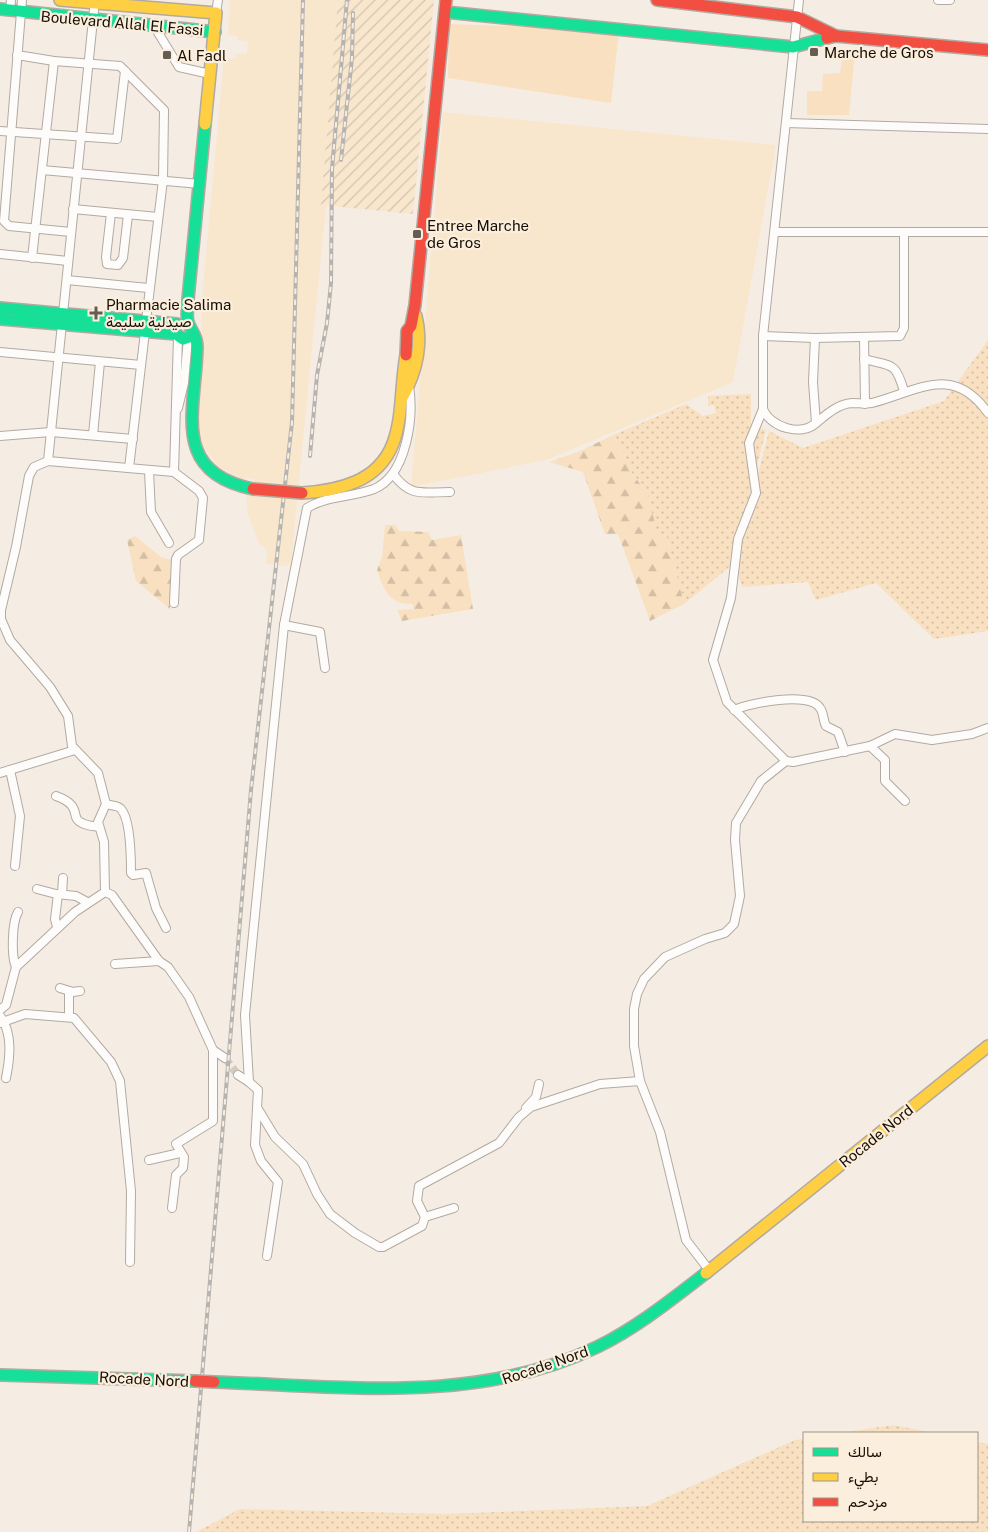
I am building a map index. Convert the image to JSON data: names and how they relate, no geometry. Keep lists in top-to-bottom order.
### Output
{
  "streets": {
    "main road": ["Boulevard Allal El Fassi", "Rocade Nord"]
  },
  "places": {
    "transit": ["Marche de Gros", "Al Fadl", "Entree Marche de Gros"],
    "health": ["Pharmacie Salima صيدلية سليمة"]
  },
  "legend": ["سالك", "بطيء", "مزدحم"]
}
